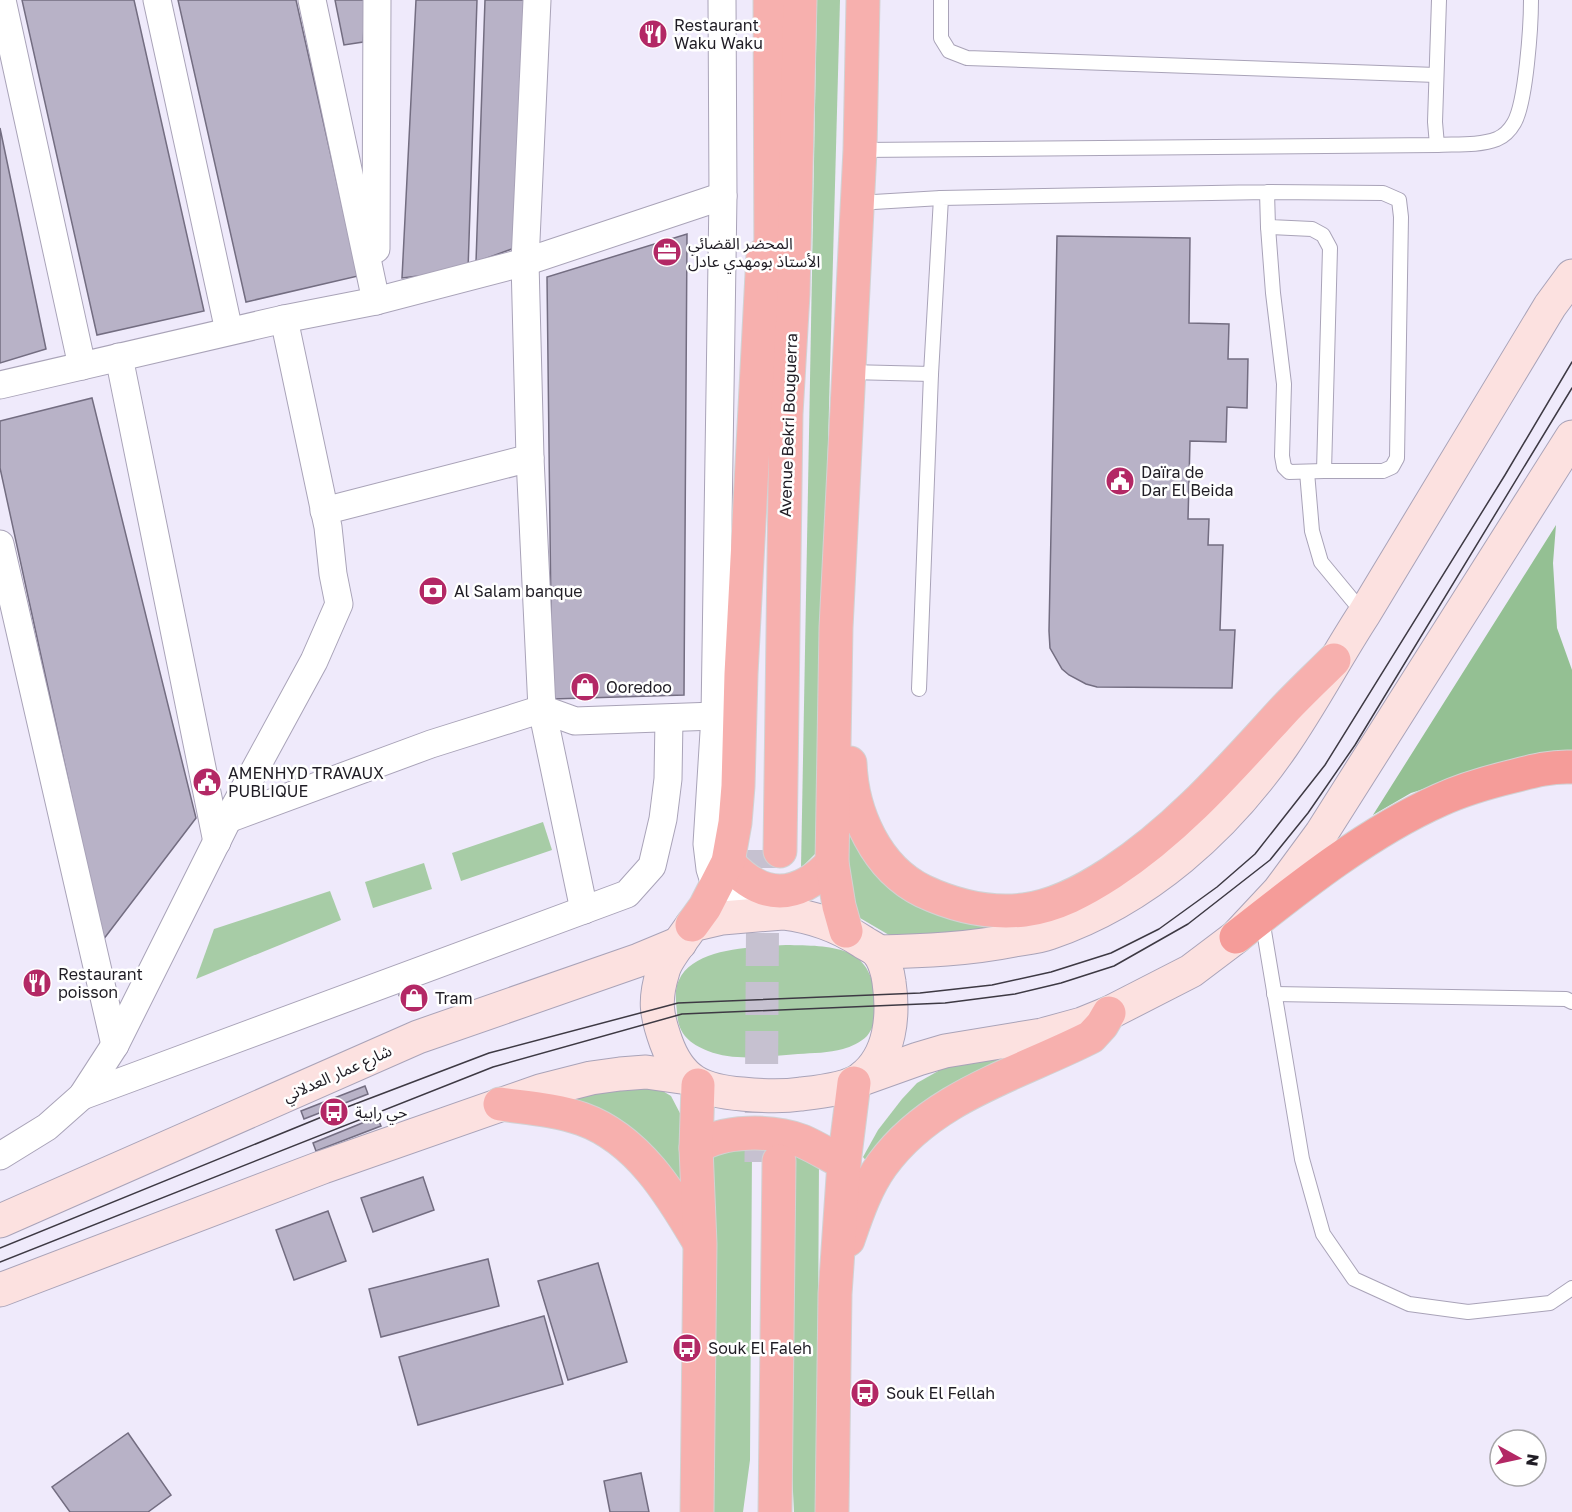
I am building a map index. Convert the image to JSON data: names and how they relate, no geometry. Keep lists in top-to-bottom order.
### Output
{
  "streets": {
    "highway": ["Avenue Bekri Bouguerra"],
    "main road": ["شارع عمار العدلاني"]
  },
  "places": {
    "restaurant": ["Restaurant Waku Waku", "Restaurant poisson"],
    "office": ["المحضر القضائي الأستاذ بومهدي عادل"],
    "public building": ["Daïra de Dar El Beida", "AMENHYD TRAVAUX PUBLIQUE"],
    "bank": ["Al Salam banque"],
    "shop": ["Ooredoo", "Tram"],
    "bus stop": ["حي رابية", "Souk El Faleh", "Souk El Fellah"]
  },
  "north": "right"
}
